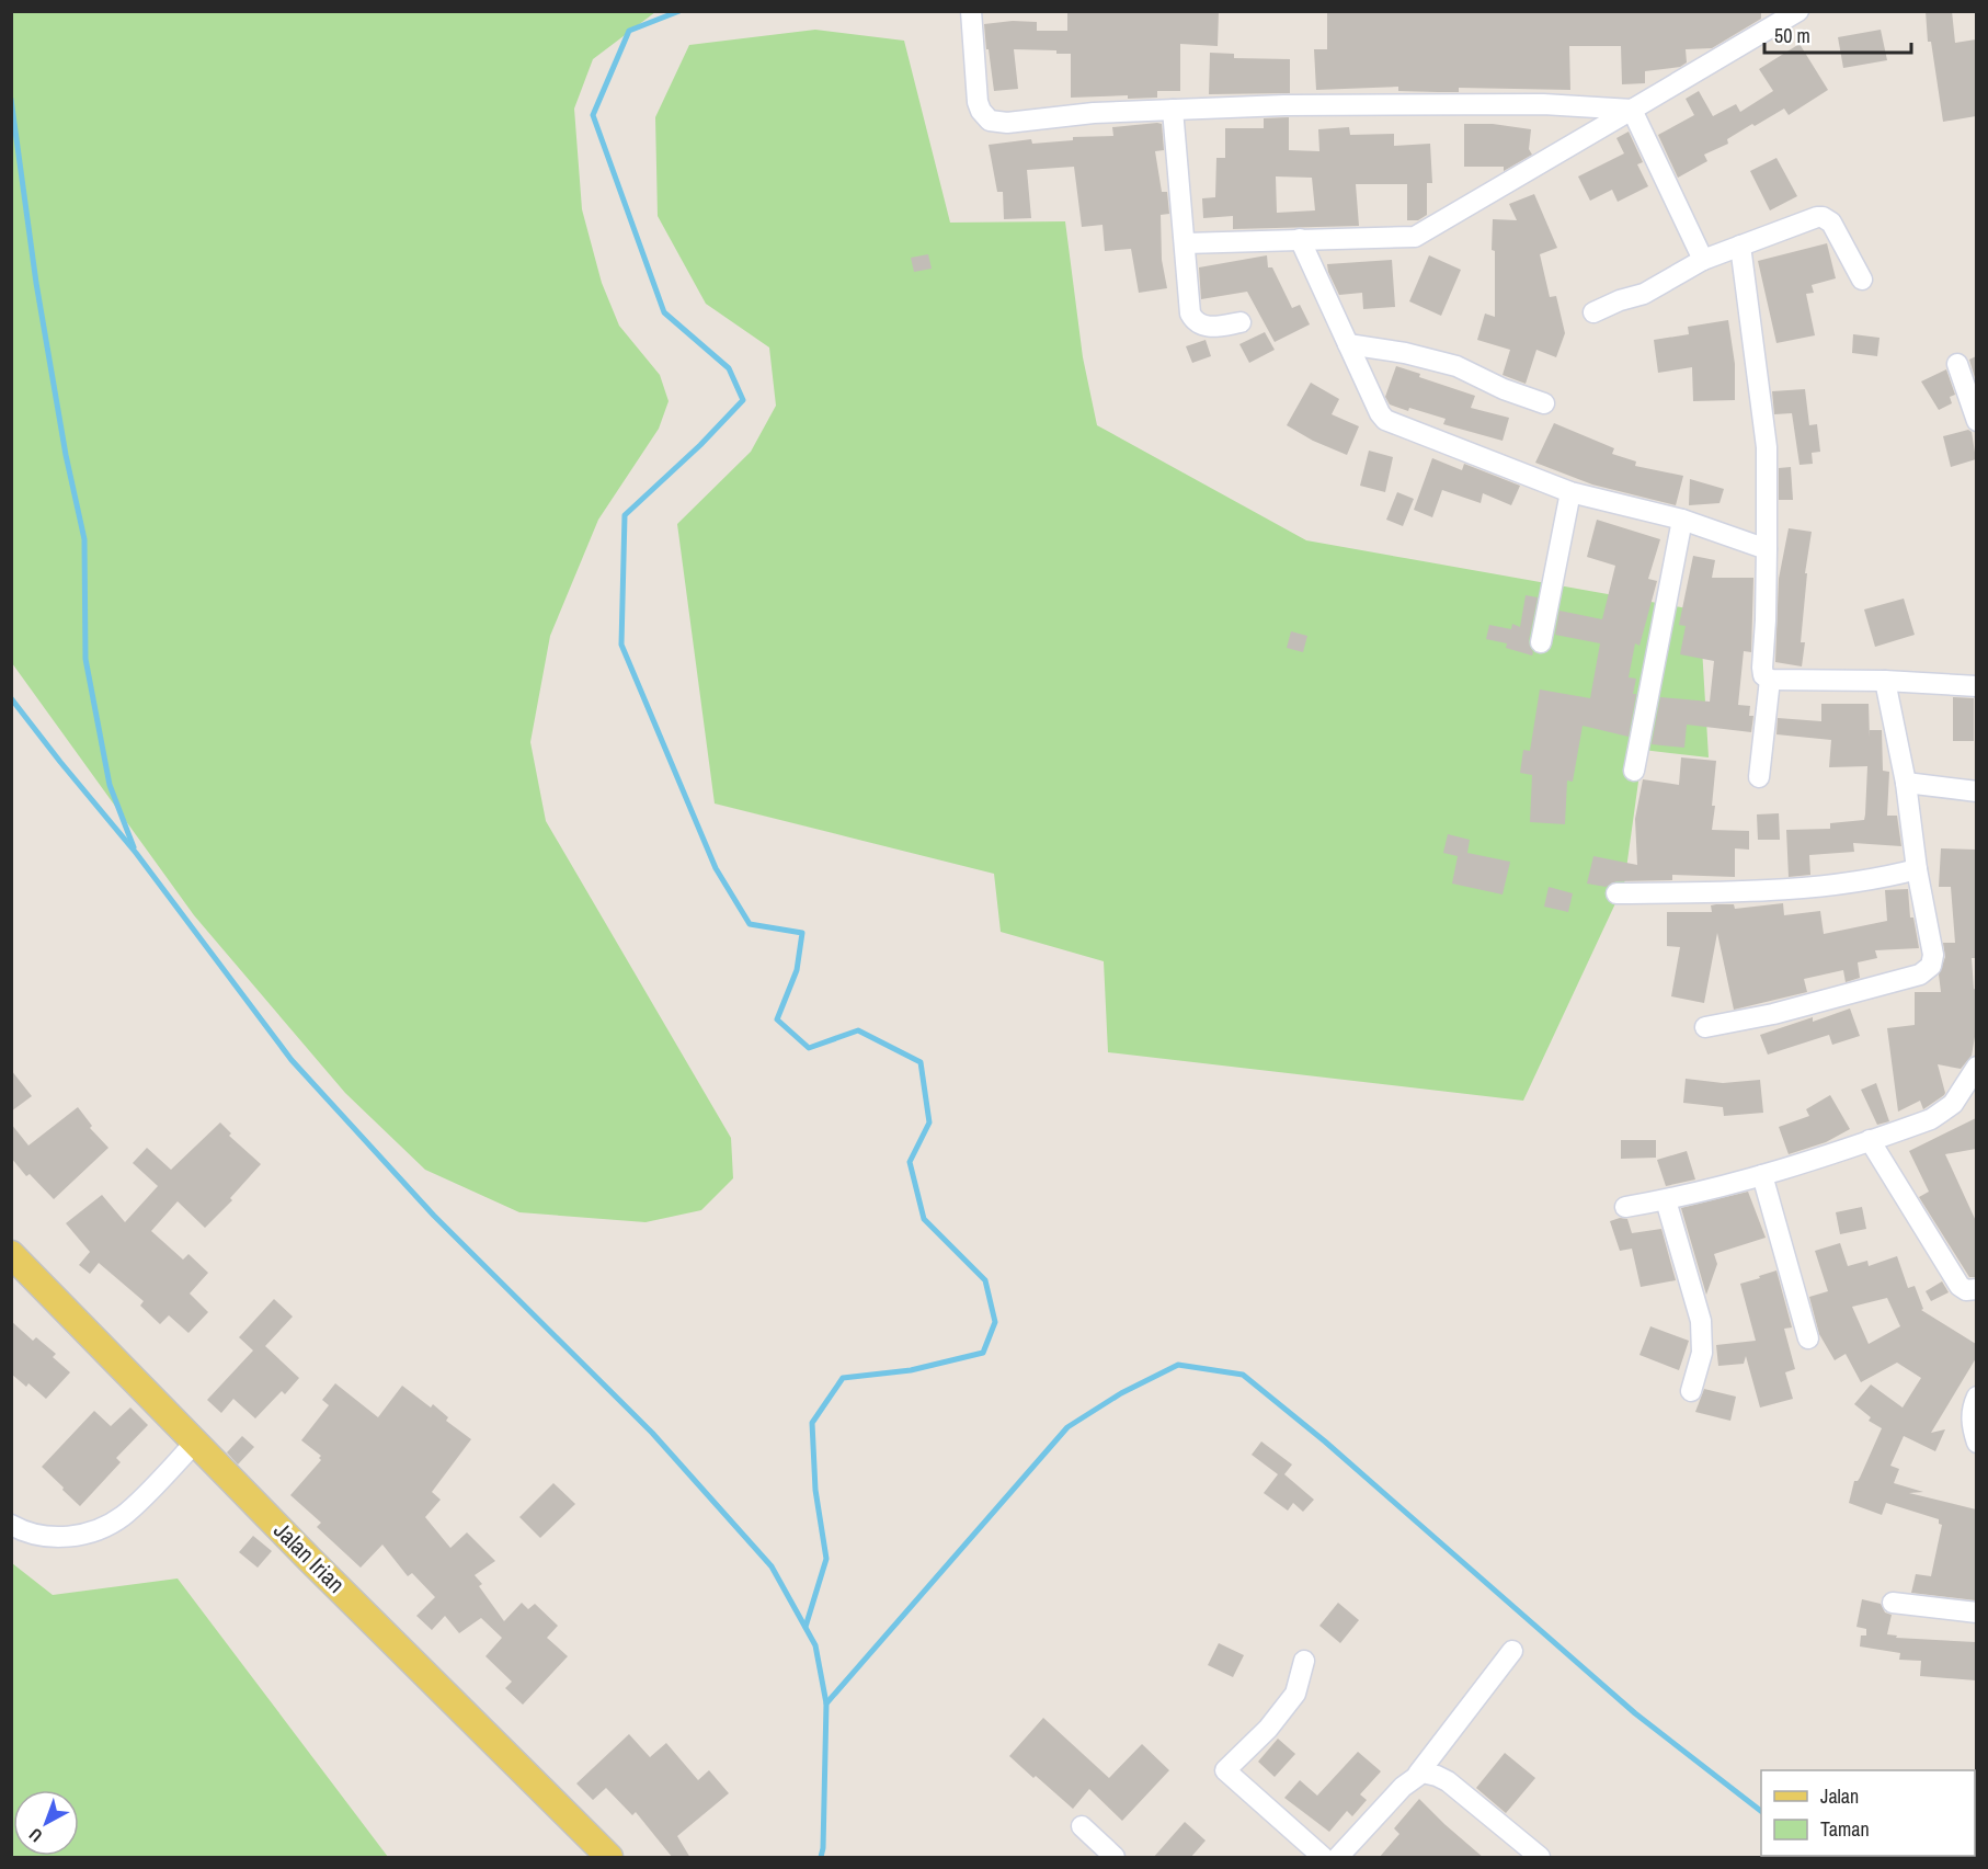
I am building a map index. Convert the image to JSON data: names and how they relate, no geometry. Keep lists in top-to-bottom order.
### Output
{
  "streets": {
    "main road": ["Jalan Irian"]
  },
  "legend": ["Jalan", "Taman"],
  "scale_bar": "50 m",
  "north": "bottom left"
}
